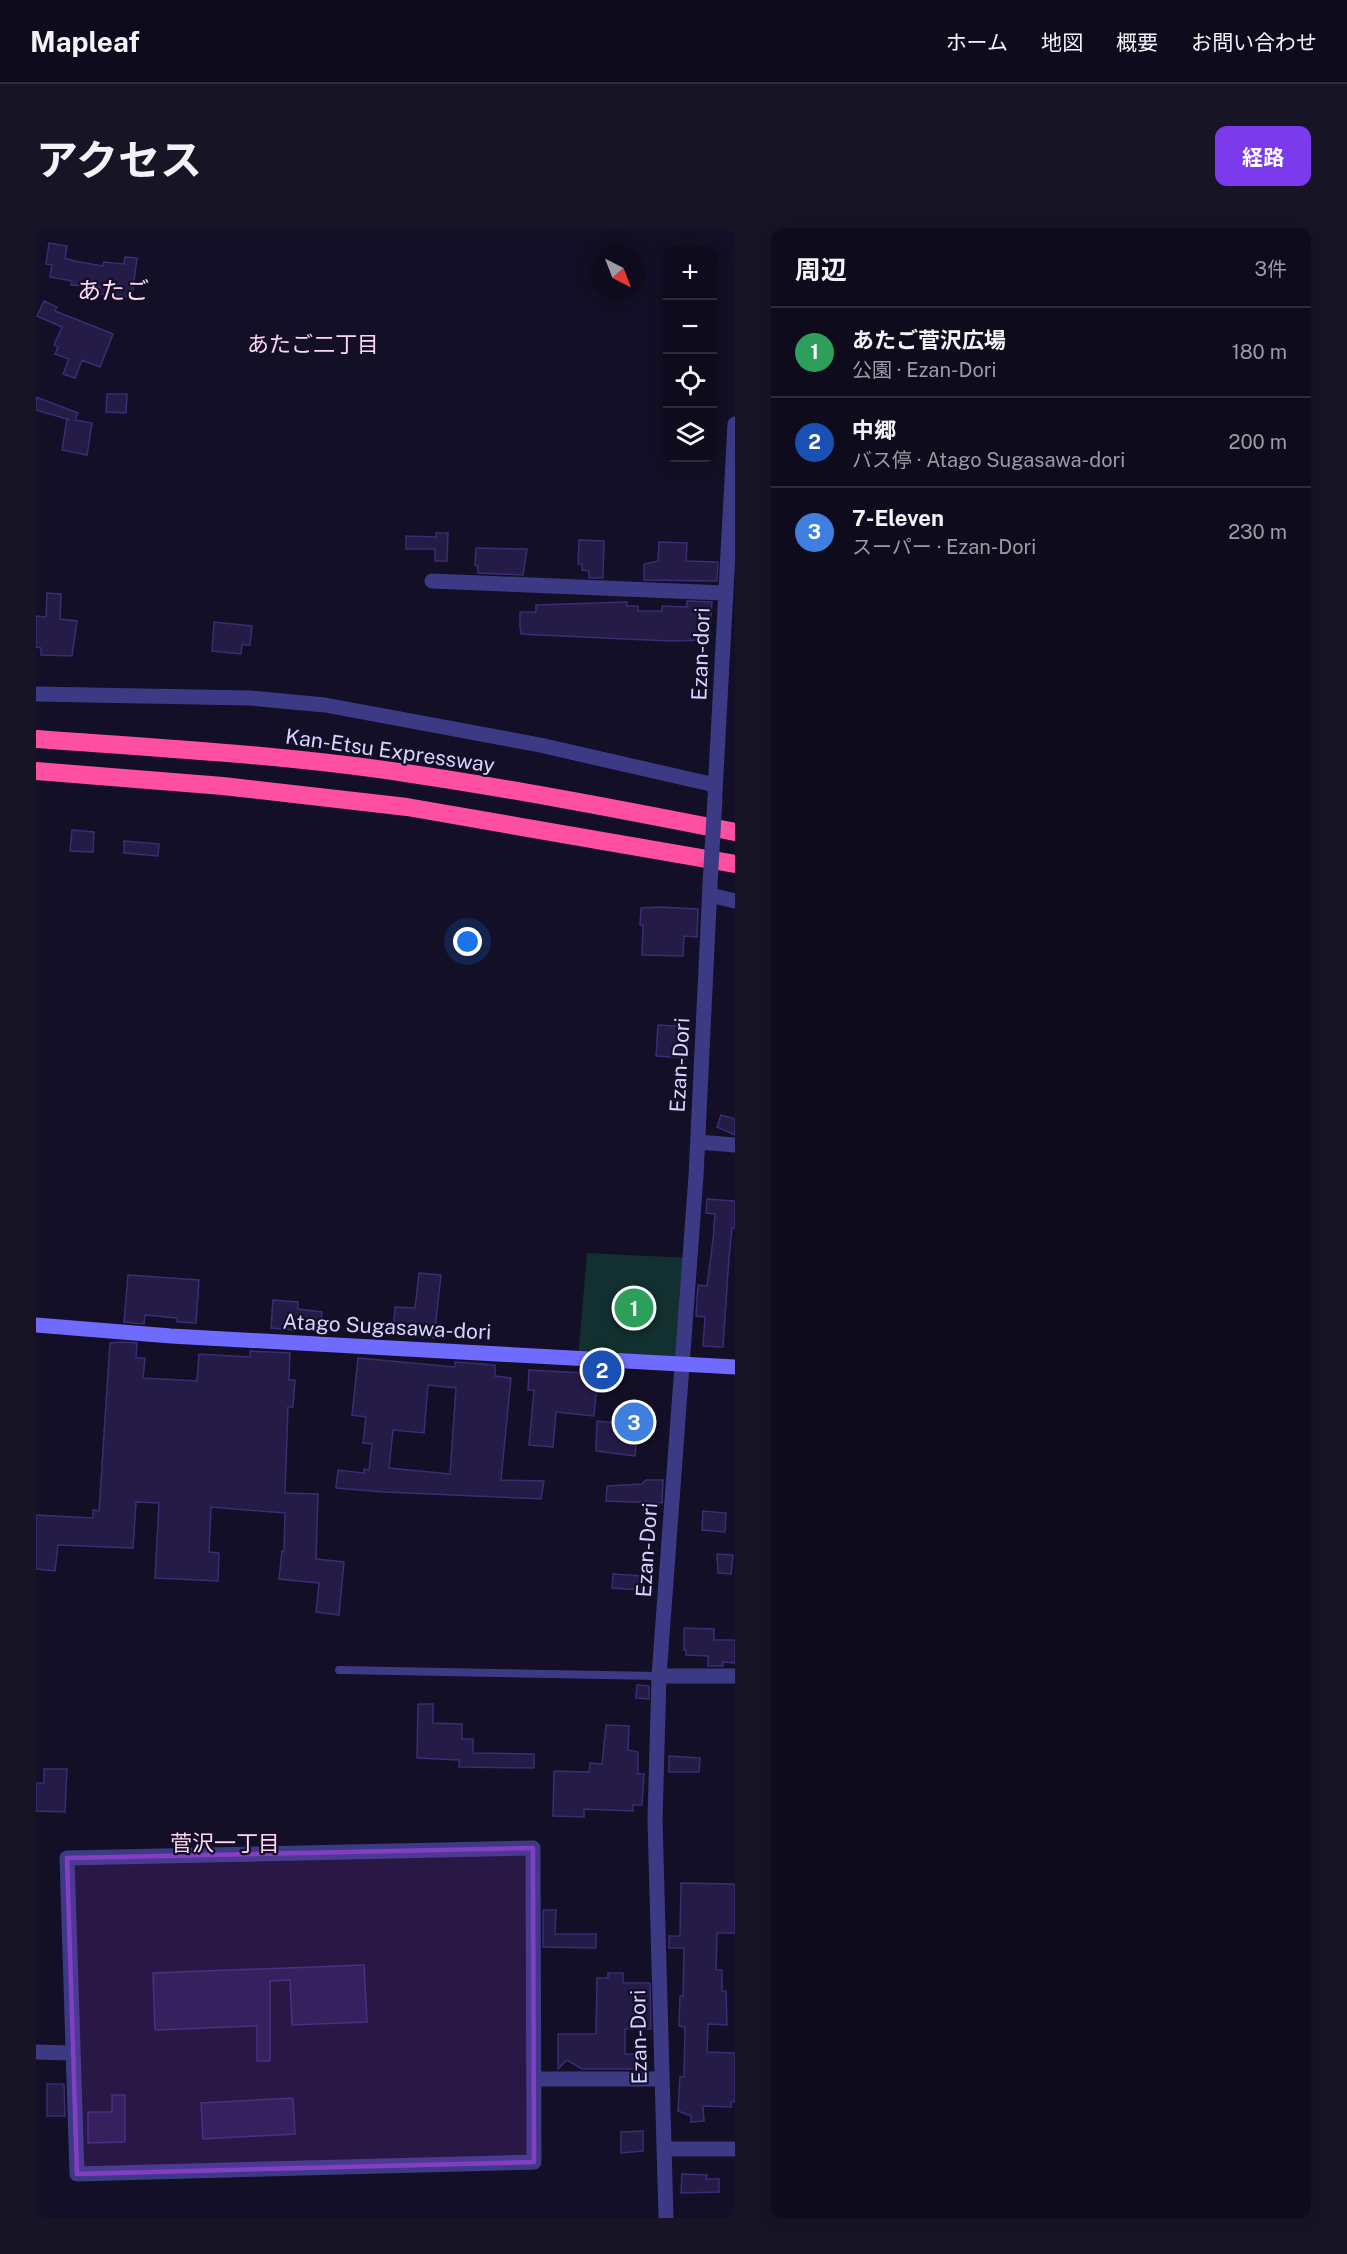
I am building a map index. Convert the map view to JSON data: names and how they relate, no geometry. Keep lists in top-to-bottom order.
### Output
{
  "streets": {
    "highway": ["Kan-Etsu Expressway"],
    "street": ["Ezan-dori", "Ezan-Dori", "Atago Sugasawa-dori"]
  },
  "crossings": [
    ["Ezan-dori", "Ezan-Dori"],
    ["Ezan-Dori", "Atago Sugasawa-dori"]
  ],
  "districts": ["あたご", "あたご二丁目", "菅沢一丁目"],
  "north": "bottom right",
  "page": {
    "header": "Mapleaf",
    "nav": [
      "ホーム",
      "地図",
      "概要",
      "お問い合わせ"
    ],
    "title": "アクセス",
    "buttons": "経路",
    "heading": ["周辺", "3件"],
    "map_buttons": ["+", "−"],
    "list": [
      {
        "mark": "1",
        "name": "あたご菅沢広場",
        "note": "公園 · Ezan-Dori",
        "value": "180 m"
      },
      {
        "mark": "2",
        "name": "中郷",
        "note": "バス停 · Atago Sugasawa-dori",
        "value": "200 m"
      },
      {
        "mark": "3",
        "name": "7-Eleven",
        "note": "スーパー · Ezan-Dori",
        "value": "230 m"
      }
    ],
    "pins": ["1", "2", "3"]
  }
}
